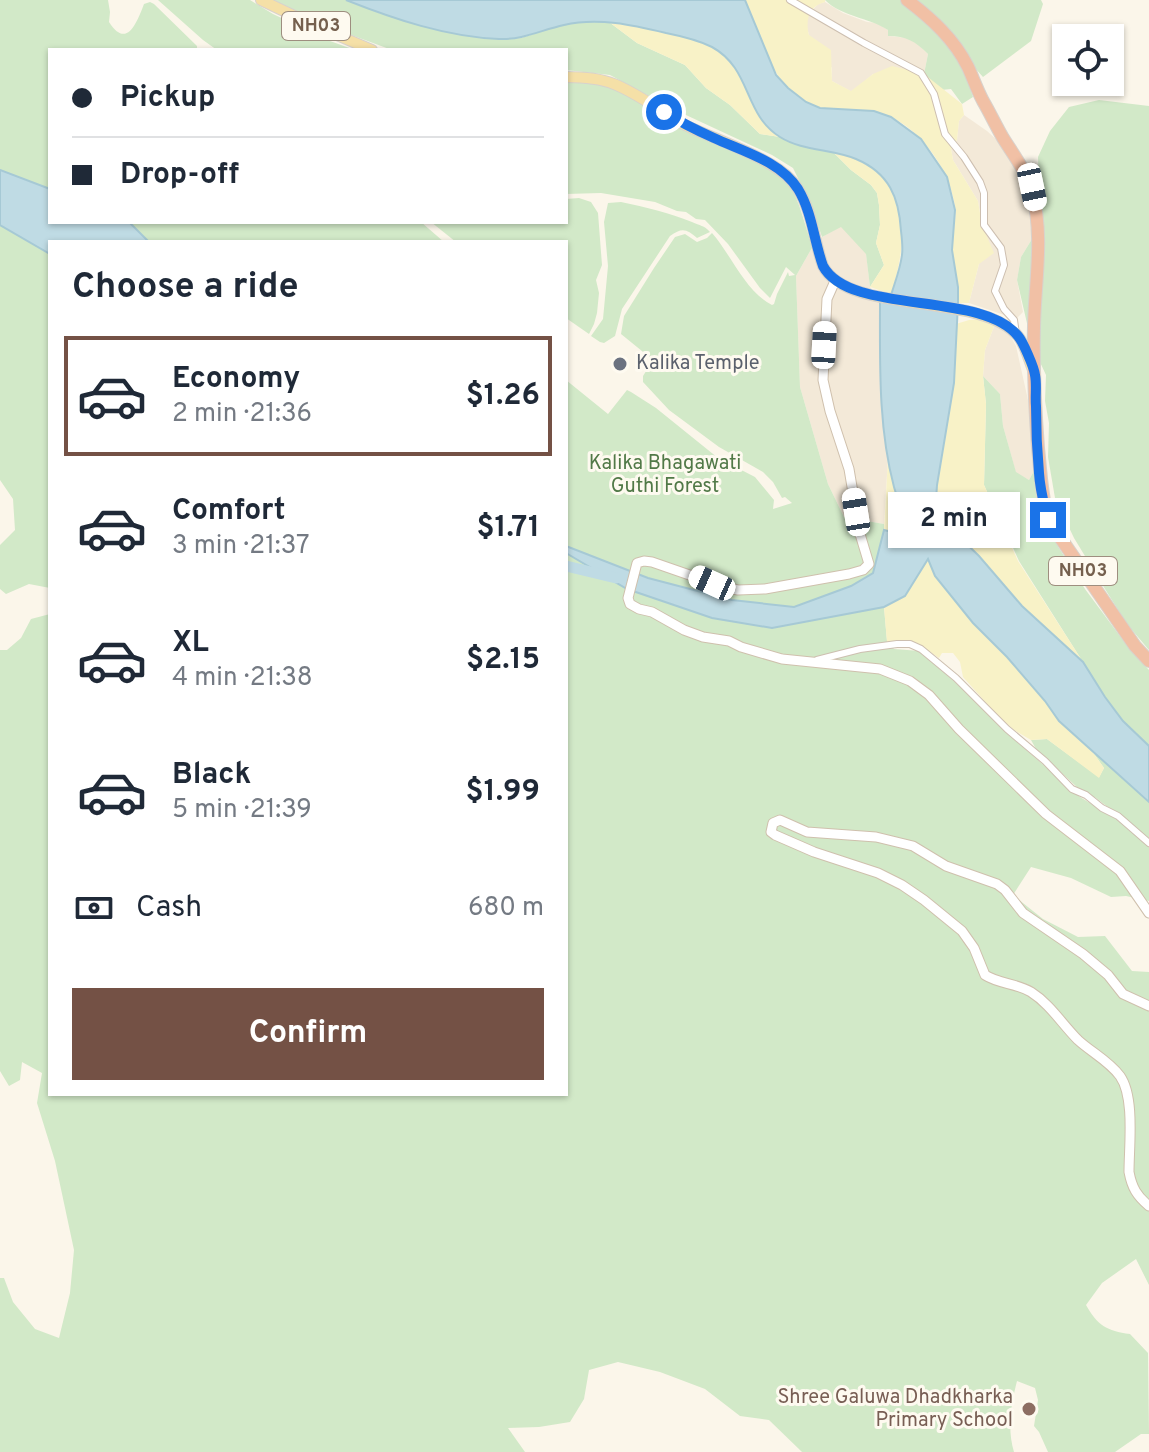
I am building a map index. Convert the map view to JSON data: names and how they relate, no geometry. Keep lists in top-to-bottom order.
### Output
{
  "streets": {
    "highway": ["NH03"]
  },
  "parks": ["Kalika Bhagawati Guthi Forest"],
  "places": ["Kalika Temple", "Shree Galuwa Dhadkharka Primary School"],
  "page": {
    "banner": ["Pickup", "Drop-off"],
    "heading": "Choose a ride",
    "list": [
      {
        "name": "Economy",
        "note": "2 min · 21:36",
        "value": "$1.26"
      },
      {
        "name": "Comfort",
        "note": "3 min · 21:37",
        "value": "$1.71"
      },
      {
        "name": "XL",
        "note": "4 min · 21:38",
        "value": "$2.15"
      },
      {
        "name": "Black",
        "note": "5 min · 21:39",
        "value": "$1.99"
      }
    ],
    "bubble": "2 min",
    "pay": ["Cash", "680 m"],
    "buttons": "Confirm"
  }
}
